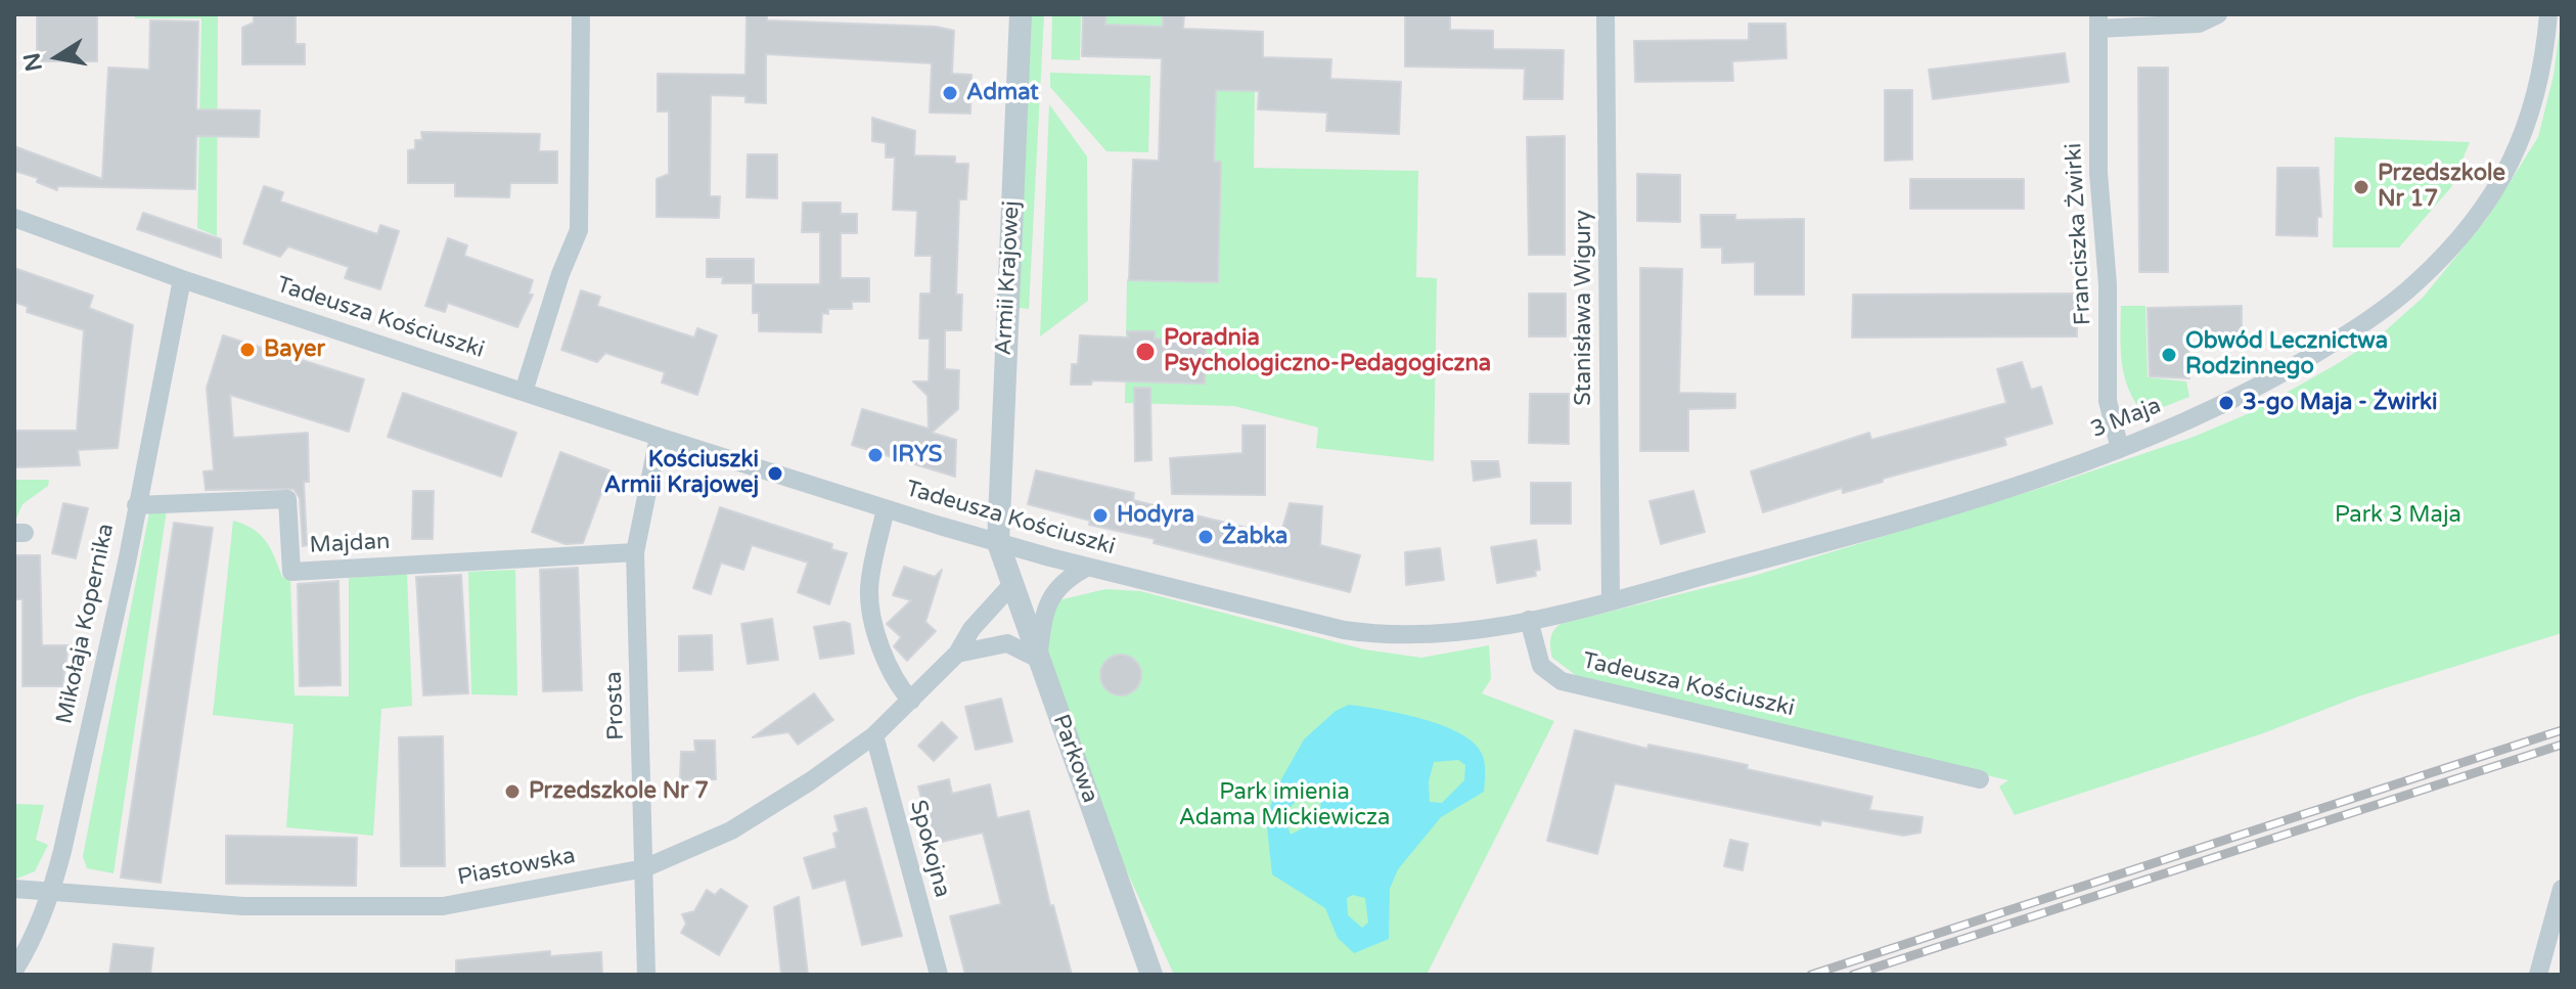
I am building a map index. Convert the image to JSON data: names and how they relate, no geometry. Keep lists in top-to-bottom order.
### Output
{
  "streets": {
    "street": [
      "Franciszka Żwirki",
      "Armii Krajowej",
      "Stanisława Wigury",
      "Tadeusza Kościuszki",
      "3 Maja",
      "Majdan",
      "Mikołaja Kopernika",
      "Prosta",
      "Parkowa",
      "Spokojna",
      "Piastowska"
    ]
  },
  "crossings": [
    ["Franciszka Żwirki", "3 Maja"],
    ["Armii Krajowej", "Tadeusza Kościuszki"],
    ["Armii Krajowej", "Parkowa"],
    ["Stanisława Wigury", "3 Maja"],
    ["Tadeusza Kościuszki", "3 Maja"],
    ["Tadeusza Kościuszki", "Mikołaja Kopernika"],
    ["Tadeusza Kościuszki", "Prosta"],
    ["Tadeusza Kościuszki", "Parkowa"],
    ["Majdan", "Mikołaja Kopernika"],
    ["Majdan", "Prosta"],
    ["Mikołaja Kopernika", "Piastowska"],
    ["Prosta", "Piastowska"],
    ["Parkowa", "Piastowska"],
    ["Spokojna", "Piastowska"]
  ],
  "parks": ["Park 3 Maja", "Park imienia Adama Mickiewicza"],
  "places": [
    "Admat",
    "Przedszkole Nr 17",
    "Bayer",
    "Poradnia Psychologiczno-Pedagogiczna",
    "Obwód Lecznictwa Rodzinnego",
    "3-go Maja - Żwirki",
    "IRYS",
    "Kościuszki Armii Krajowej",
    "Hodyra",
    "Żabka",
    "Przedszkole Nr 7"
  ],
  "north": "left"
}
